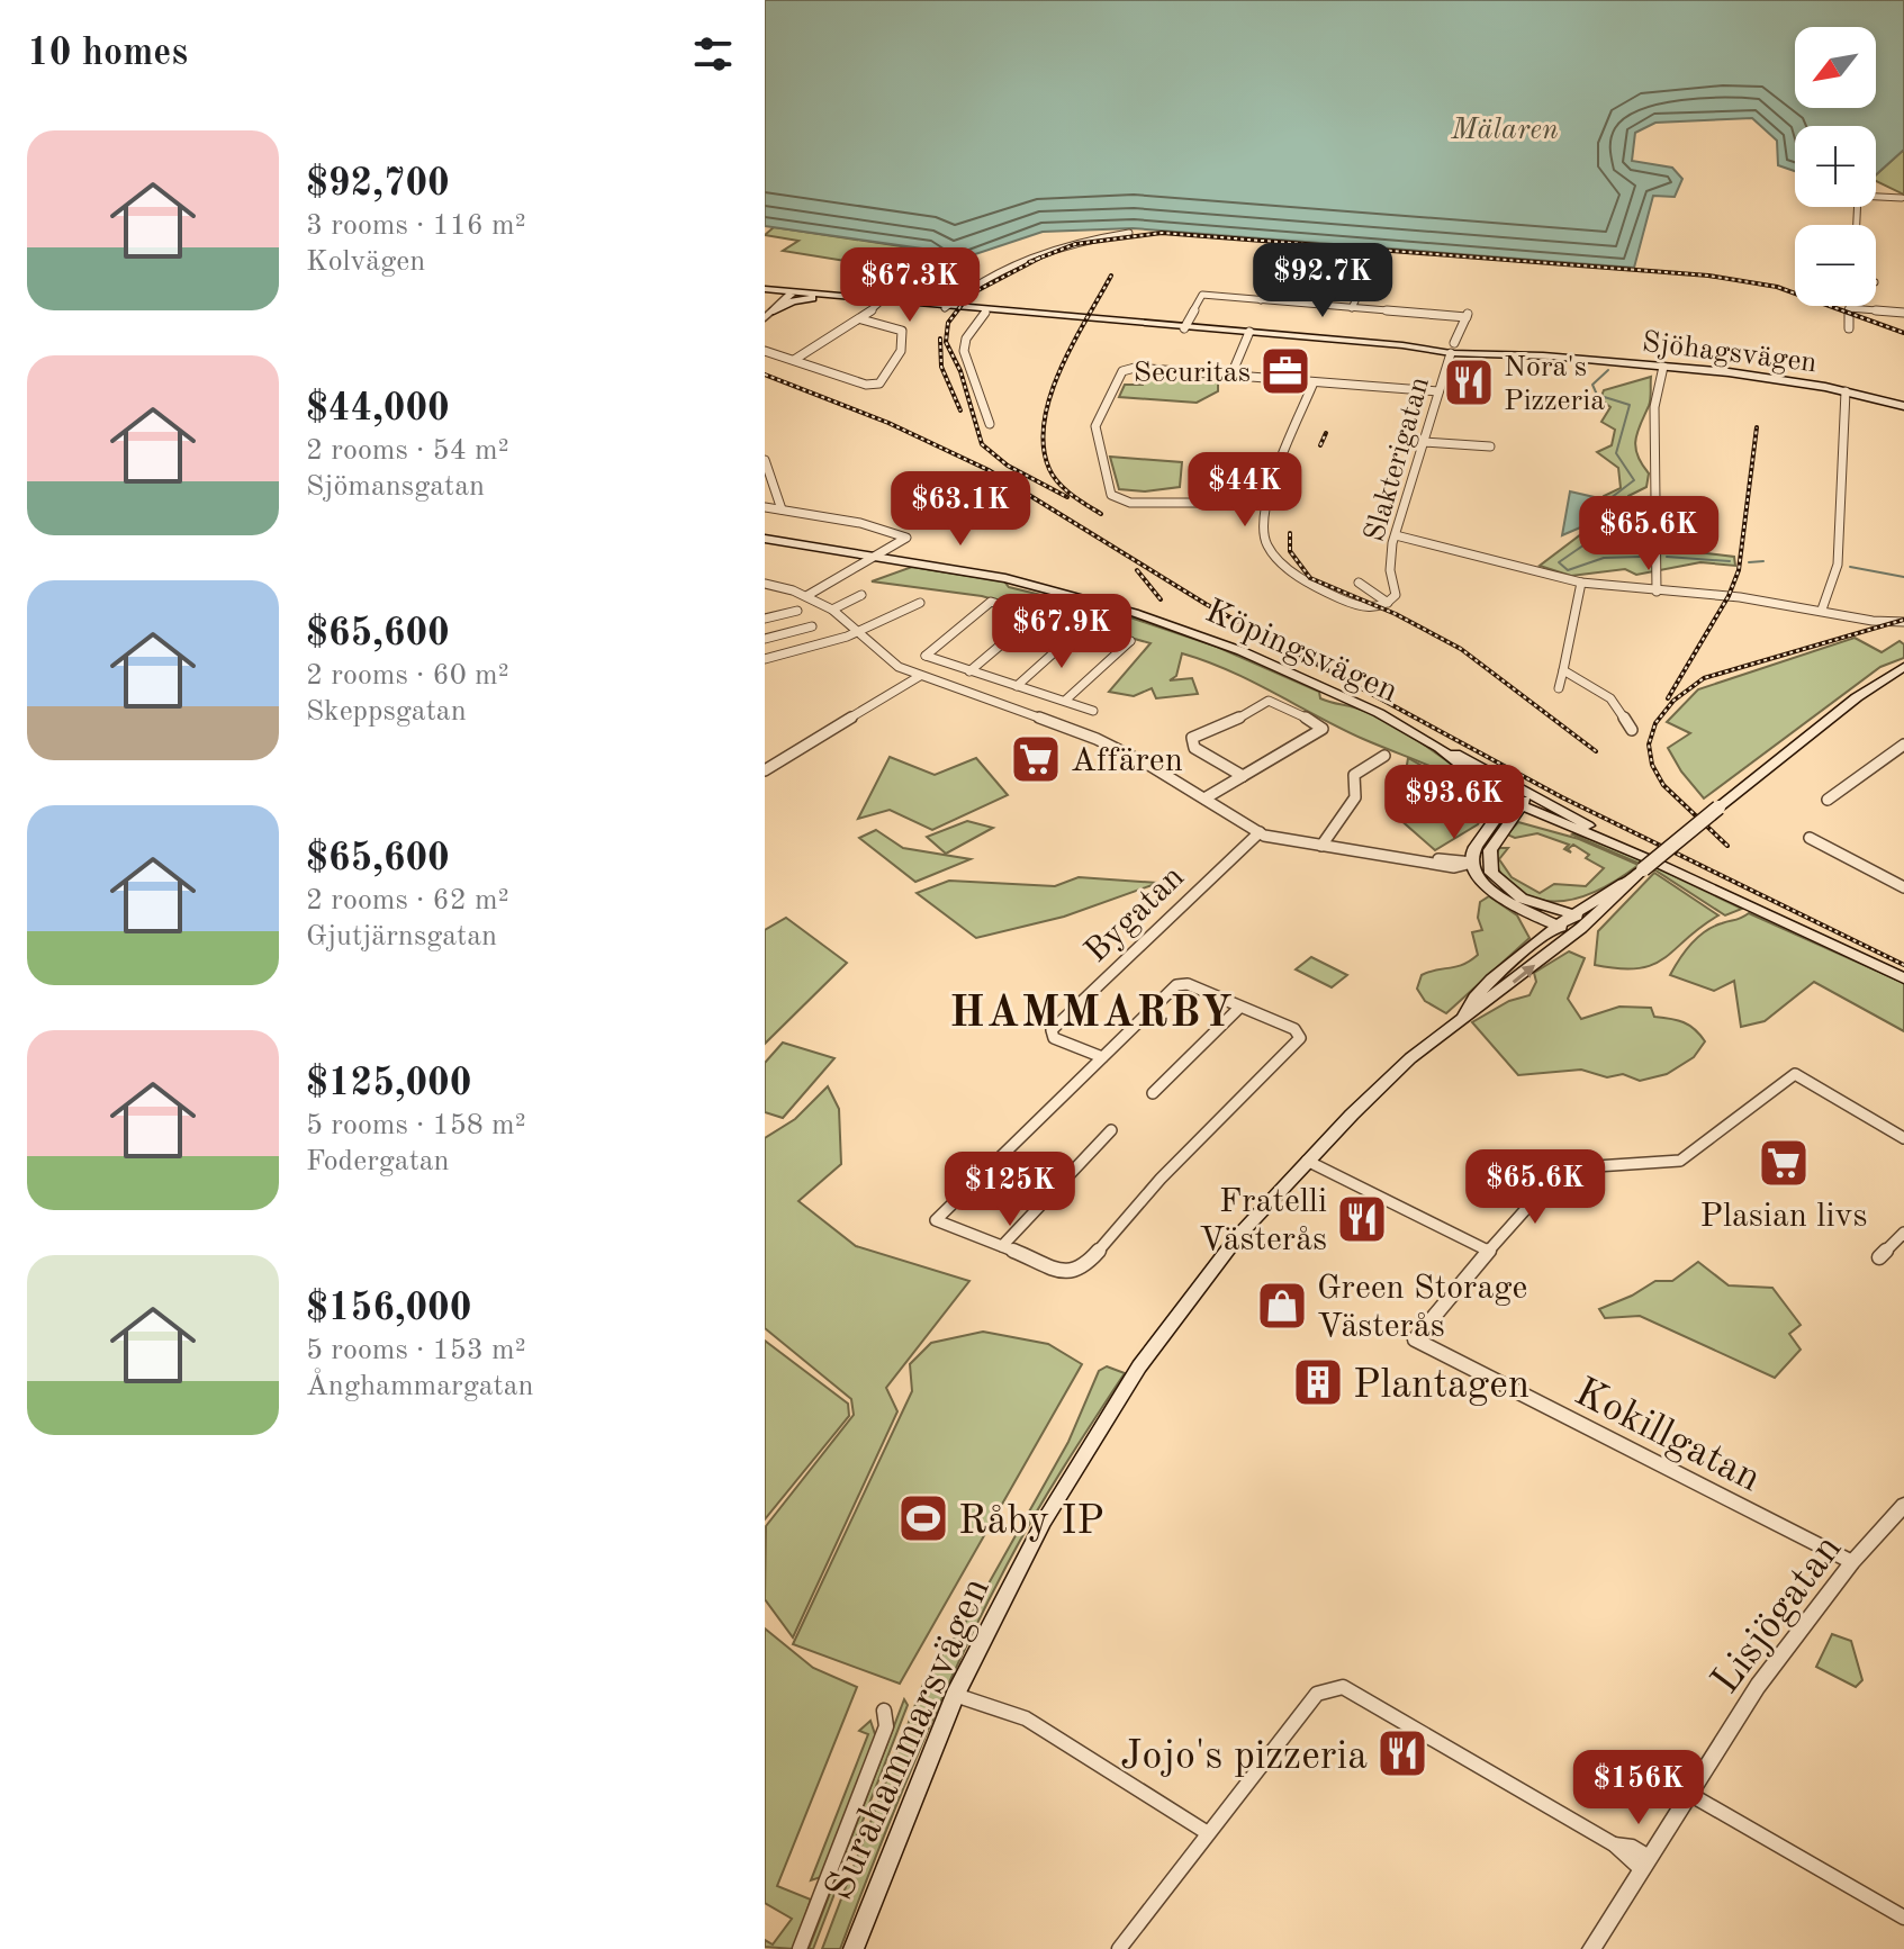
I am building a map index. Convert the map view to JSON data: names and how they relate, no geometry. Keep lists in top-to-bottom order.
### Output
{
  "streets": {
    "main road": ["Sjöhagsvägen", "Köpingsvägen", "Surahammarsvägen"],
    "street": [
      "Slakterigatan",
      "Bygatan",
      "Kokillgatan",
      "Lisjögatan"
    ]
  },
  "crossings": [
    ["Sjöhagsvägen", "Slakterigatan"],
    ["Köpingsvägen", "Surahammarsvägen"],
    ["Kokillgatan", "Lisjögatan"]
  ],
  "districts": ["HAMMARBY"],
  "water": ["Mälaren"],
  "places": {
    "office": ["Securitas"],
    "restaurant": ["Nora's Pizzeria", "Fratelli Västerås", "Jojo's pizzeria"],
    "supermarket": ["Affären", "Plasian livs"],
    "shop": ["Green Storage Västerås"],
    "building": ["Plantagen"],
    "sports": ["Råby IP"]
  },
  "north": "bottom left",
  "page": {
    "heading": "10 homes",
    "map_buttons": ["+", "−"],
    "list": [
      {
        "name": "$92,700",
        "note": "3 rooms · 116 m² · Kolvägen"
      },
      {
        "name": "$44,000",
        "note": "2 rooms · 54 m² · Sjömansgatan"
      },
      {
        "name": "$65,600",
        "note": "2 rooms · 60 m² · Skeppsgatan"
      },
      {
        "name": "$65,600",
        "note": "2 rooms · 62 m² · Gjutjärnsgatan"
      },
      {
        "name": "$125,000",
        "note": "5 rooms · 158 m² · Fodergatan"
      },
      {
        "name": "$156,000",
        "note": "5 rooms · 153 m² · Ånghammargatan"
      }
    ],
    "price": [
      "$92.7K",
      "$67.3K",
      "$44K",
      "$63.1K",
      "$65.6K",
      "$67.9K",
      "$93.6K",
      "$65.6K",
      "$125K",
      "$156K"
    ]
  }
}
